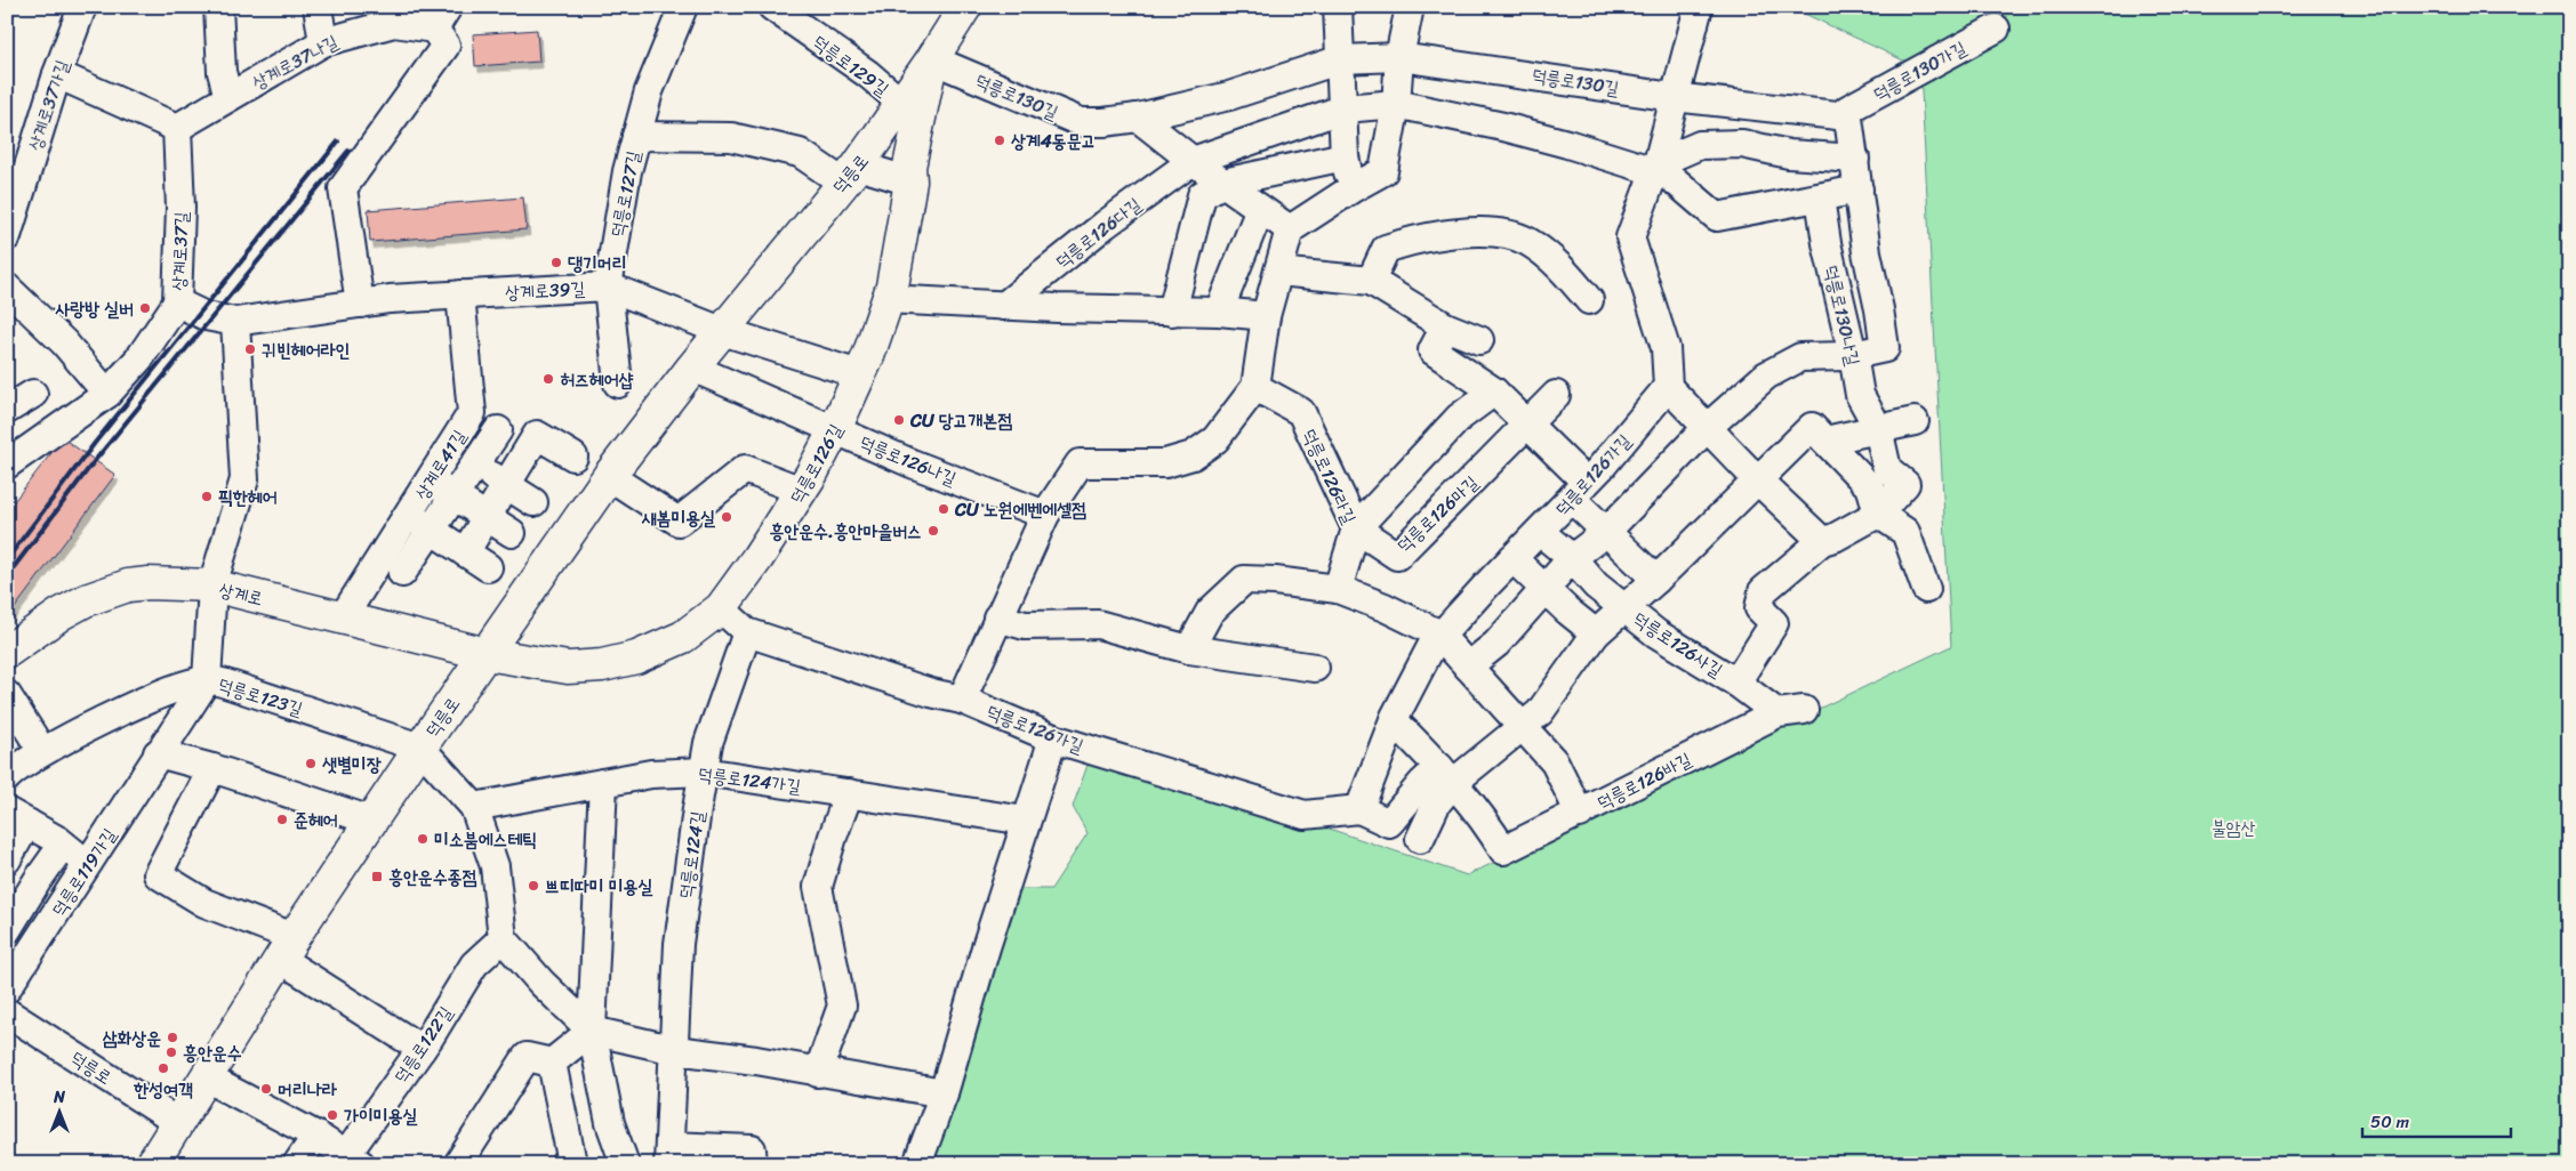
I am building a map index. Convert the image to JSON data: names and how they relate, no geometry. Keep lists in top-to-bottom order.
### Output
{
  "streets": {
    "main road": ["덕릉로", "덕릉로126길", "상계로"],
    "street": [
      "상계로37나길",
      "덕릉로129길",
      "덕릉로130가길",
      "덕릉로130길",
      "상계로37가길",
      "덕릉로127길",
      "덕릉로126다길",
      "상계로37길",
      "상계로39길",
      "덕릉로130나길",
      "덕릉로126나길",
      "상계로41길",
      "덕릉로126가길",
      "덕릉로126라길",
      "덕릉로126마길",
      "덕릉로126사길",
      "덕릉로123길",
      "덕릉로124가길",
      "덕릉로126바길",
      "덕릉로124길",
      "덕릉로119가길",
      "덕릉로122길"
    ]
  },
  "crossings": [
    ["상계로37나길", "상계로37길"],
    ["덕릉로129길", "덕릉로"],
    ["덕릉로130길", "덕릉로"],
    ["덕릉로130길", "덕릉로126길"],
    ["덕릉로", "덕릉로127길"],
    ["덕릉로", "상계로39길"],
    ["덕릉로", "덕릉로126길"],
    ["덕릉로", "상계로"],
    ["덕릉로", "덕릉로123길"],
    ["덕릉로", "덕릉로122길"],
    ["덕릉로127길", "상계로39길"],
    ["덕릉로127길", "덕릉로126길"],
    ["상계로37길", "상계로39길"],
    ["상계로39길", "상계로41길"],
    ["덕릉로126나길", "덕릉로126길"],
    ["덕릉로126길", "덕릉로126가길"],
    ["덕릉로126길", "상계로"],
    ["상계로41길", "상계로"],
    ["덕릉로126가길", "덕릉로126사길"],
    ["덕릉로126가길", "덕릉로126바길"],
    ["덕릉로126가길", "덕릉로124길"],
    ["덕릉로126라길", "덕릉로126마길"],
    ["덕릉로123길", "덕릉로119가길"],
    ["덕릉로124가길", "덕릉로124길"]
  ],
  "parks": ["불암산"],
  "places": {
    "other": [
      "상계4동문고",
      "댕기머리",
      "사랑방 실버",
      "귀빈헤어라인",
      "허즈헤어샵",
      "CU 당고개본점",
      "픽한헤어",
      "CU 노원에벤에셀점",
      "새봄미용실",
      "흥안운수.흥안마을버스",
      "샛별미장",
      "준헤어",
      "미소붐에스테틱",
      "쁘띠따미 미용실",
      "삼화상운",
      "흥안운수",
      "한성여객",
      "머리나라",
      "가이미용실"
    ],
    "transit": ["흥안운수종점"]
  },
  "scale_bar": "50 m",
  "north": "top"
}
